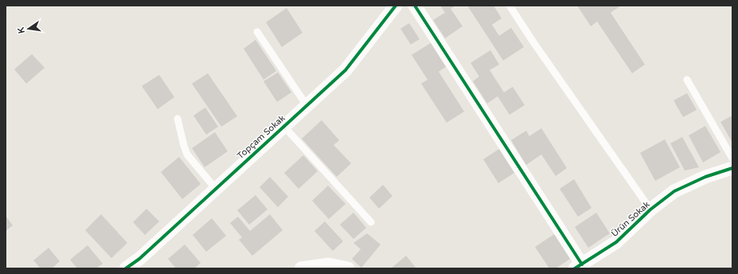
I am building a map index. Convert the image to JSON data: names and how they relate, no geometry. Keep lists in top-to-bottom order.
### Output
{
  "streets": {
    "street": ["Topçam Sokak", "Ürün Sokak"]
  },
  "north": "left"
}
